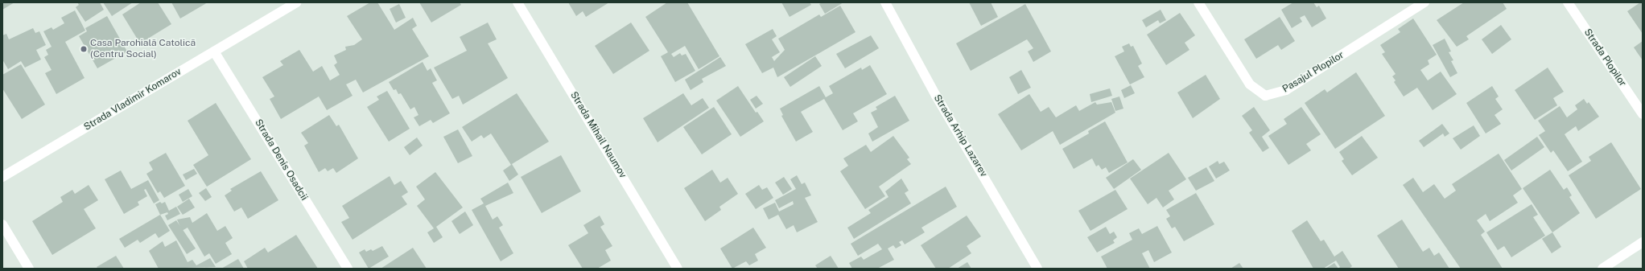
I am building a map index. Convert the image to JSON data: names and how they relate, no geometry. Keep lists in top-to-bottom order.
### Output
{
  "streets": {
    "street": [
      "Strada Plopilor",
      "Pasajul Plopilor",
      "Strada Vladimir Komarov",
      "Strada Mihail Naumov",
      "Strada Arhip Lazarev",
      "Strada Denis Osadcii"
    ]
  },
  "crossings": [
    ["Strada Vladimir Komarov", "Strada Denis Osadcii"]
  ],
  "places": ["Casa Parohialā Catolicā (Centru Social)"]
}
